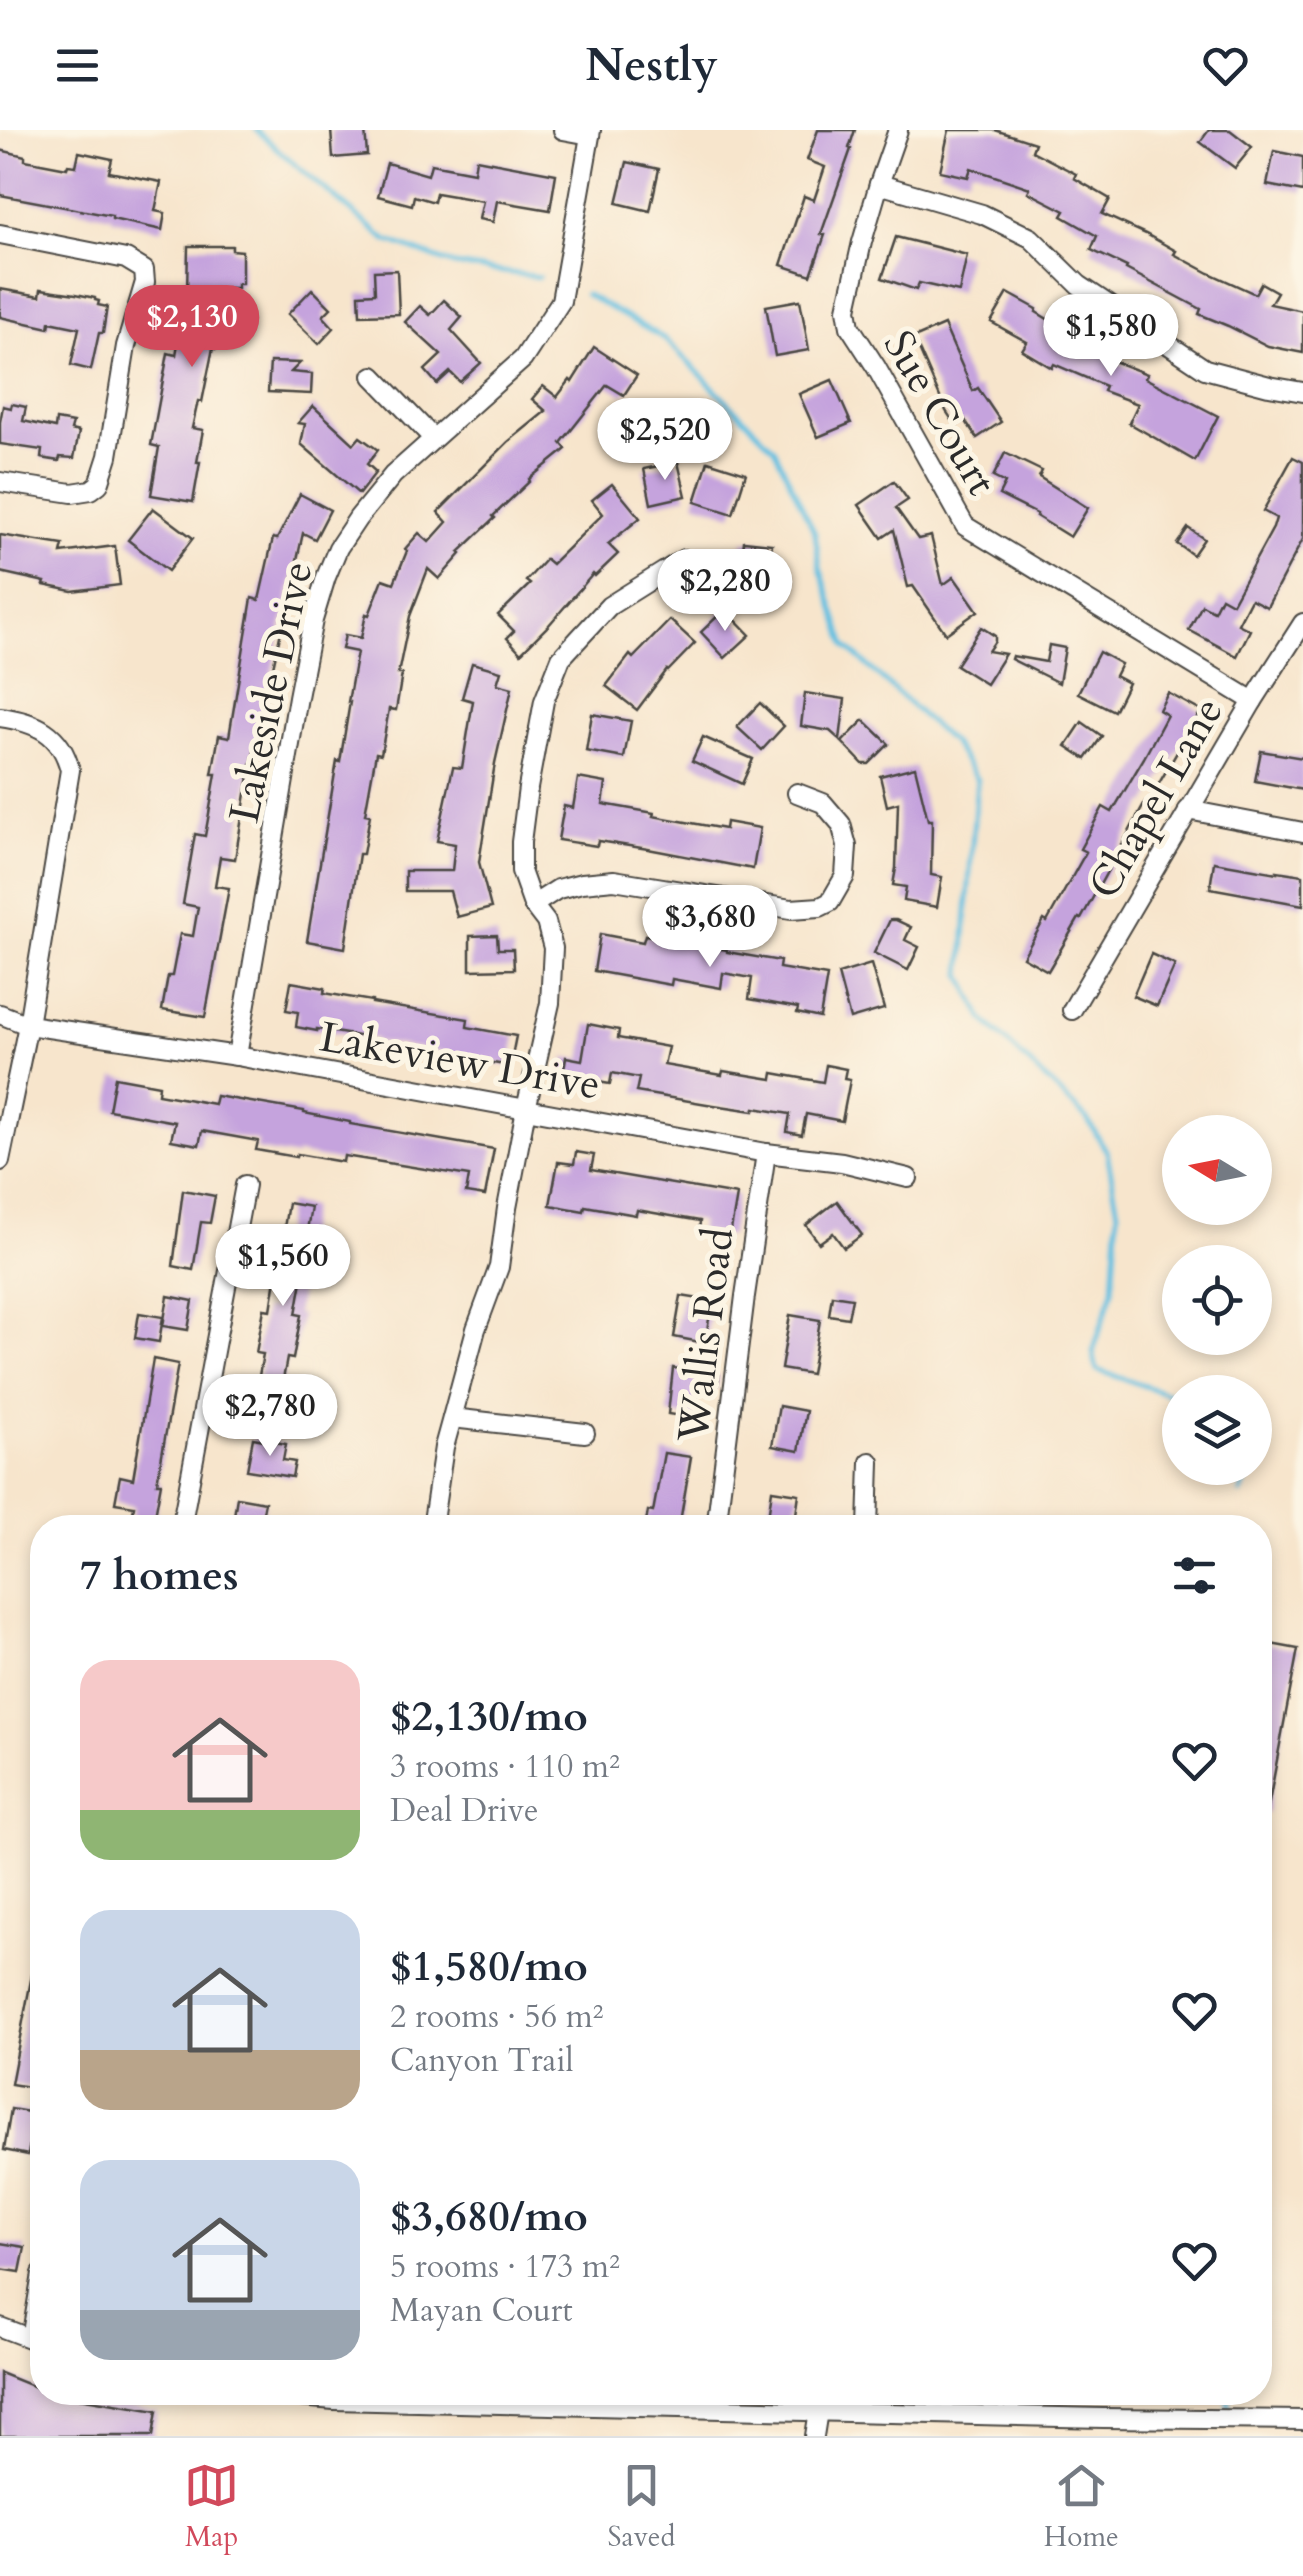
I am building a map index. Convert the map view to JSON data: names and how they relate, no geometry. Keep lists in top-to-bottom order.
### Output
{
  "streets": {
    "street": [
      "Sue Court",
      "Lakeside Drive",
      "Chapel Lane",
      "Lakeview Drive",
      "Wallis Road"
    ]
  },
  "crossings": [
    ["Sue Court", "Chapel Lane"],
    ["Lakeside Drive", "Lakeview Drive"],
    ["Lakeview Drive", "Wallis Road"]
  ],
  "north": "left",
  "page": {
    "header": "Nestly",
    "price": [
      "$2,130",
      "$1,580",
      "$2,520",
      "$2,280",
      "$3,680",
      "$1,560",
      "$2,780"
    ],
    "heading": "7 homes",
    "list": [
      {
        "name": "$2,130/mo",
        "note": "3 rooms · 110 m² · Deal Drive"
      },
      {
        "name": "$1,580/mo",
        "note": "2 rooms · 56 m² · Canyon Trail"
      },
      {
        "name": "$3,680/mo",
        "note": "5 rooms · 173 m² · Mayan Court"
      }
    ],
    "tabs": ["Map", "Saved", "Home"]
  }
}
